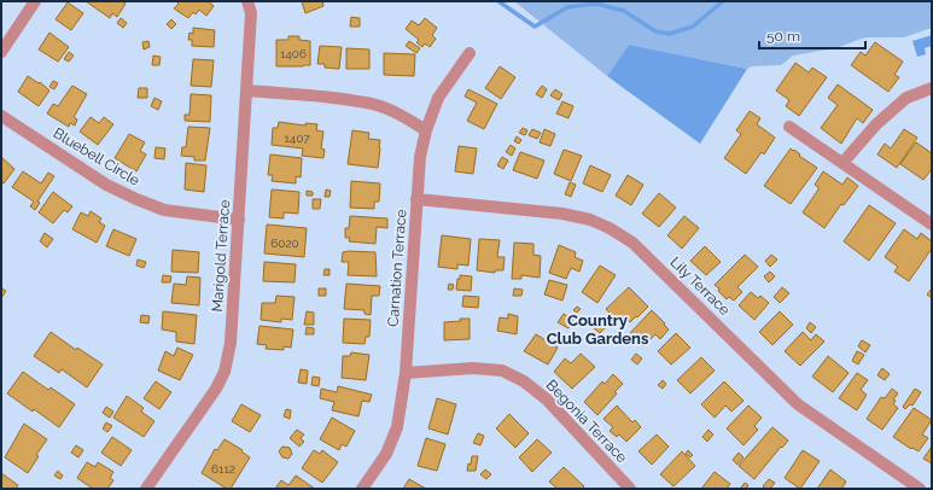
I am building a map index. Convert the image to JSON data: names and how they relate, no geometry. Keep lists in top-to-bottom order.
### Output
{
  "streets": {
    "street": [
      "Bluebell Circle",
      "Marigold Terrace",
      "Carnation Terrace",
      "Lily Terrace",
      "Begonia Terrace"
    ]
  },
  "crossings": [
    ["Bluebell Circle", "Marigold Terrace"],
    ["Carnation Terrace", "Lily Terrace"],
    ["Carnation Terrace", "Begonia Terrace"]
  ],
  "districts": ["Country Club Gardens"],
  "house_numbers": [
    "1406",
    "1407",
    "6020",
    "6112"
  ],
  "scale_bar": "50 m"
}
